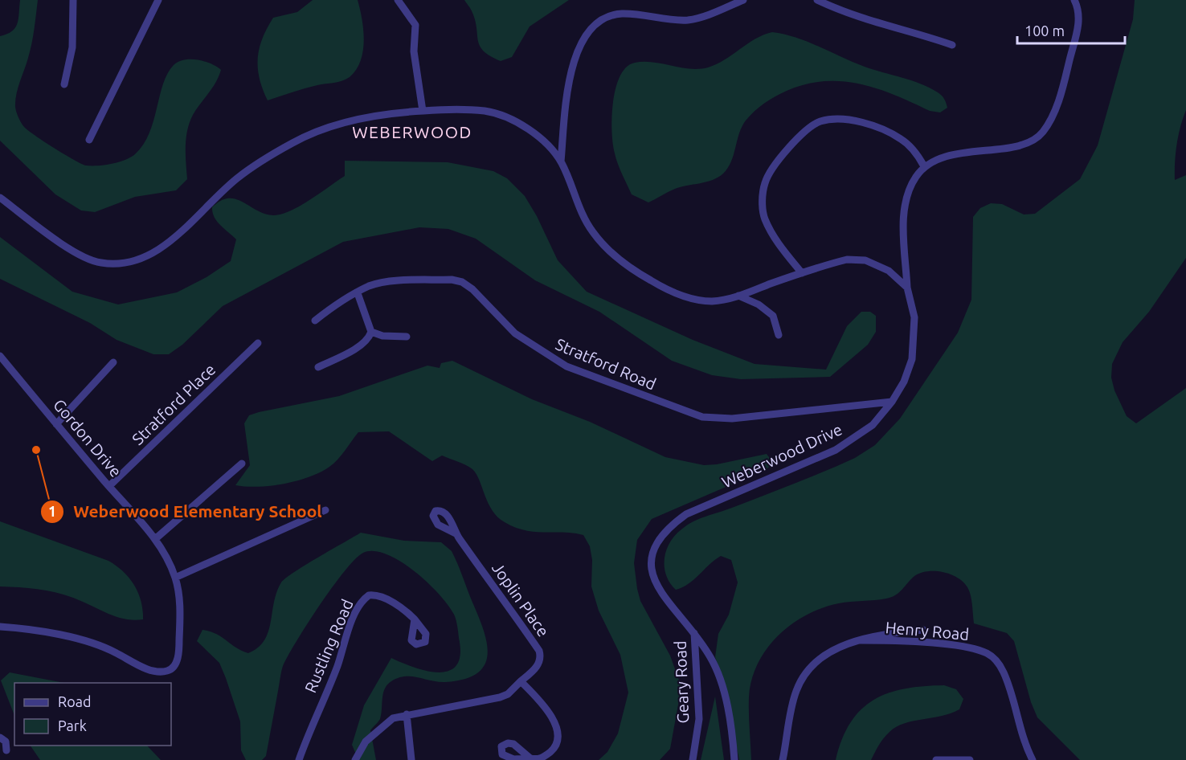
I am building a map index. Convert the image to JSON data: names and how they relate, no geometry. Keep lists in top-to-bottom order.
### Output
{
  "streets": {
    "street": [
      "Stratford Road",
      "Stratford Place",
      "Gordon Drive",
      "Weberwood Drive",
      "Joplin Place",
      "Henry Road",
      "Rustling Road",
      "Geary Road"
    ]
  },
  "crossings": [
    ["Stratford Road", "Weberwood Drive"],
    ["Stratford Place", "Gordon Drive"],
    ["Weberwood Drive", "Geary Road"]
  ],
  "districts": ["WEBERWOOD"],
  "places": ["Weberwood Elementary School"],
  "legend": ["Road", "Park"],
  "scale_bar": "100 m"
}
